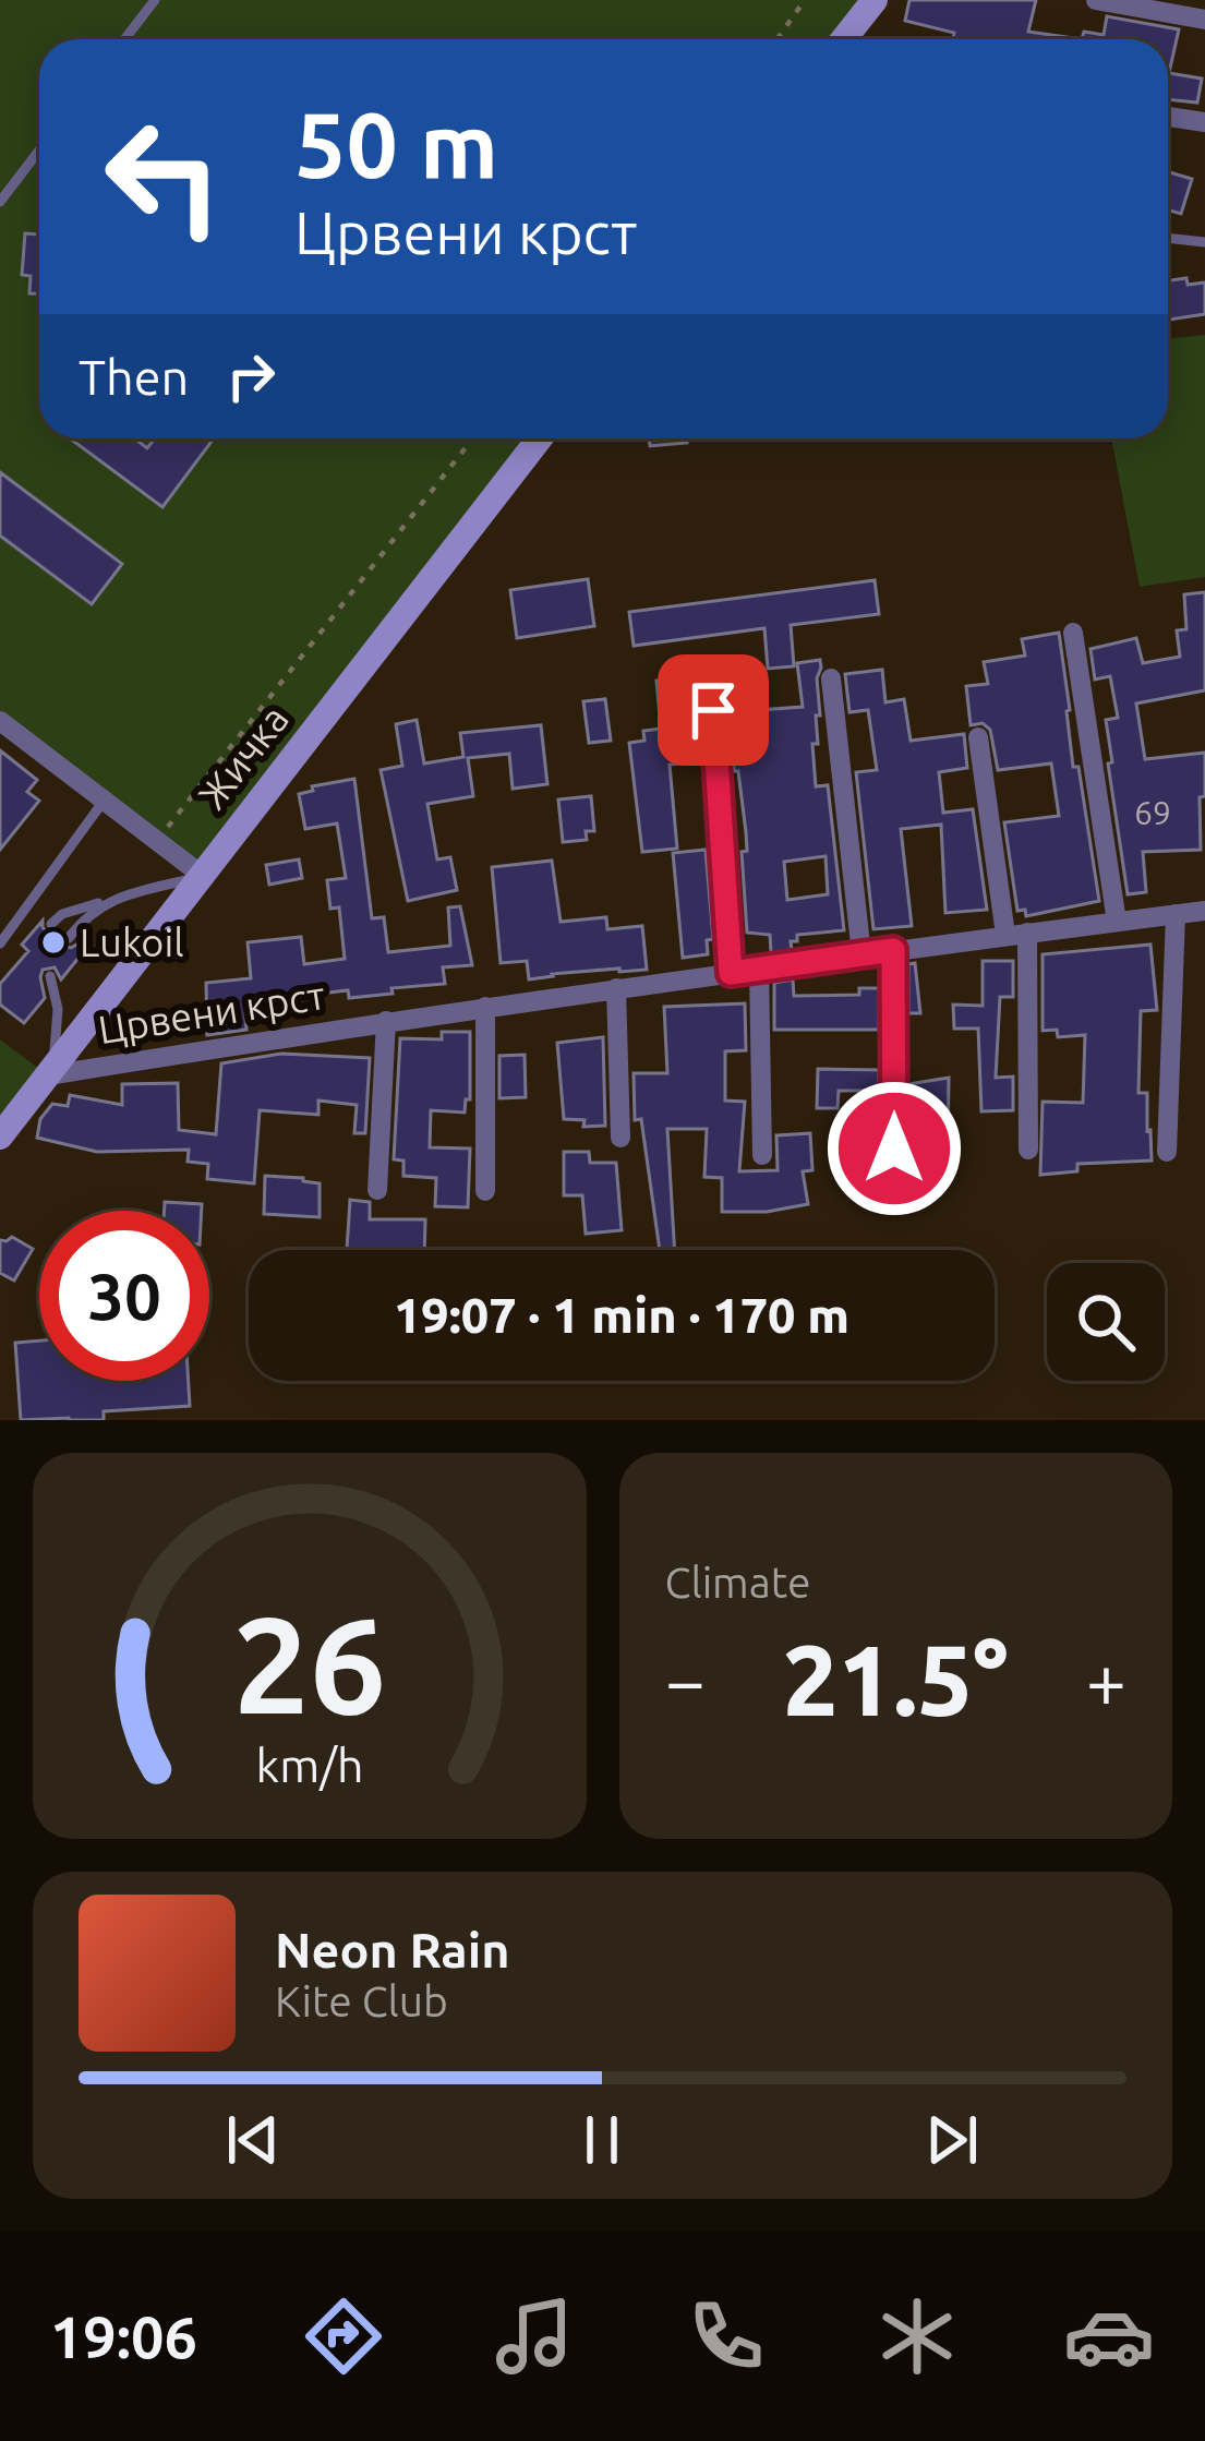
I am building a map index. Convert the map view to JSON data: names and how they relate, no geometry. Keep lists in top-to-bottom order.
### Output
{
  "streets": {
    "main road": ["Жичка"],
    "street": ["Црвени крст"]
  },
  "crossings": [
    ["Жичка", "Црвени крст"]
  ],
  "places": ["Lukoil"],
  "house_numbers": ["69"],
  "page": {
    "turn": ["50 m", "Црвени крст"],
    "then": "Then",
    "limit": "30",
    "trip": "19:07 · 1 min · 170 m",
    "tile": "Climate",
    "heat": ["−", "21.5°", "+"],
    "song": ["Neon Rain", "Kite Club"],
    "tabs": "19:06",
    "gauge": ["26", "km/h"]
  }
}
